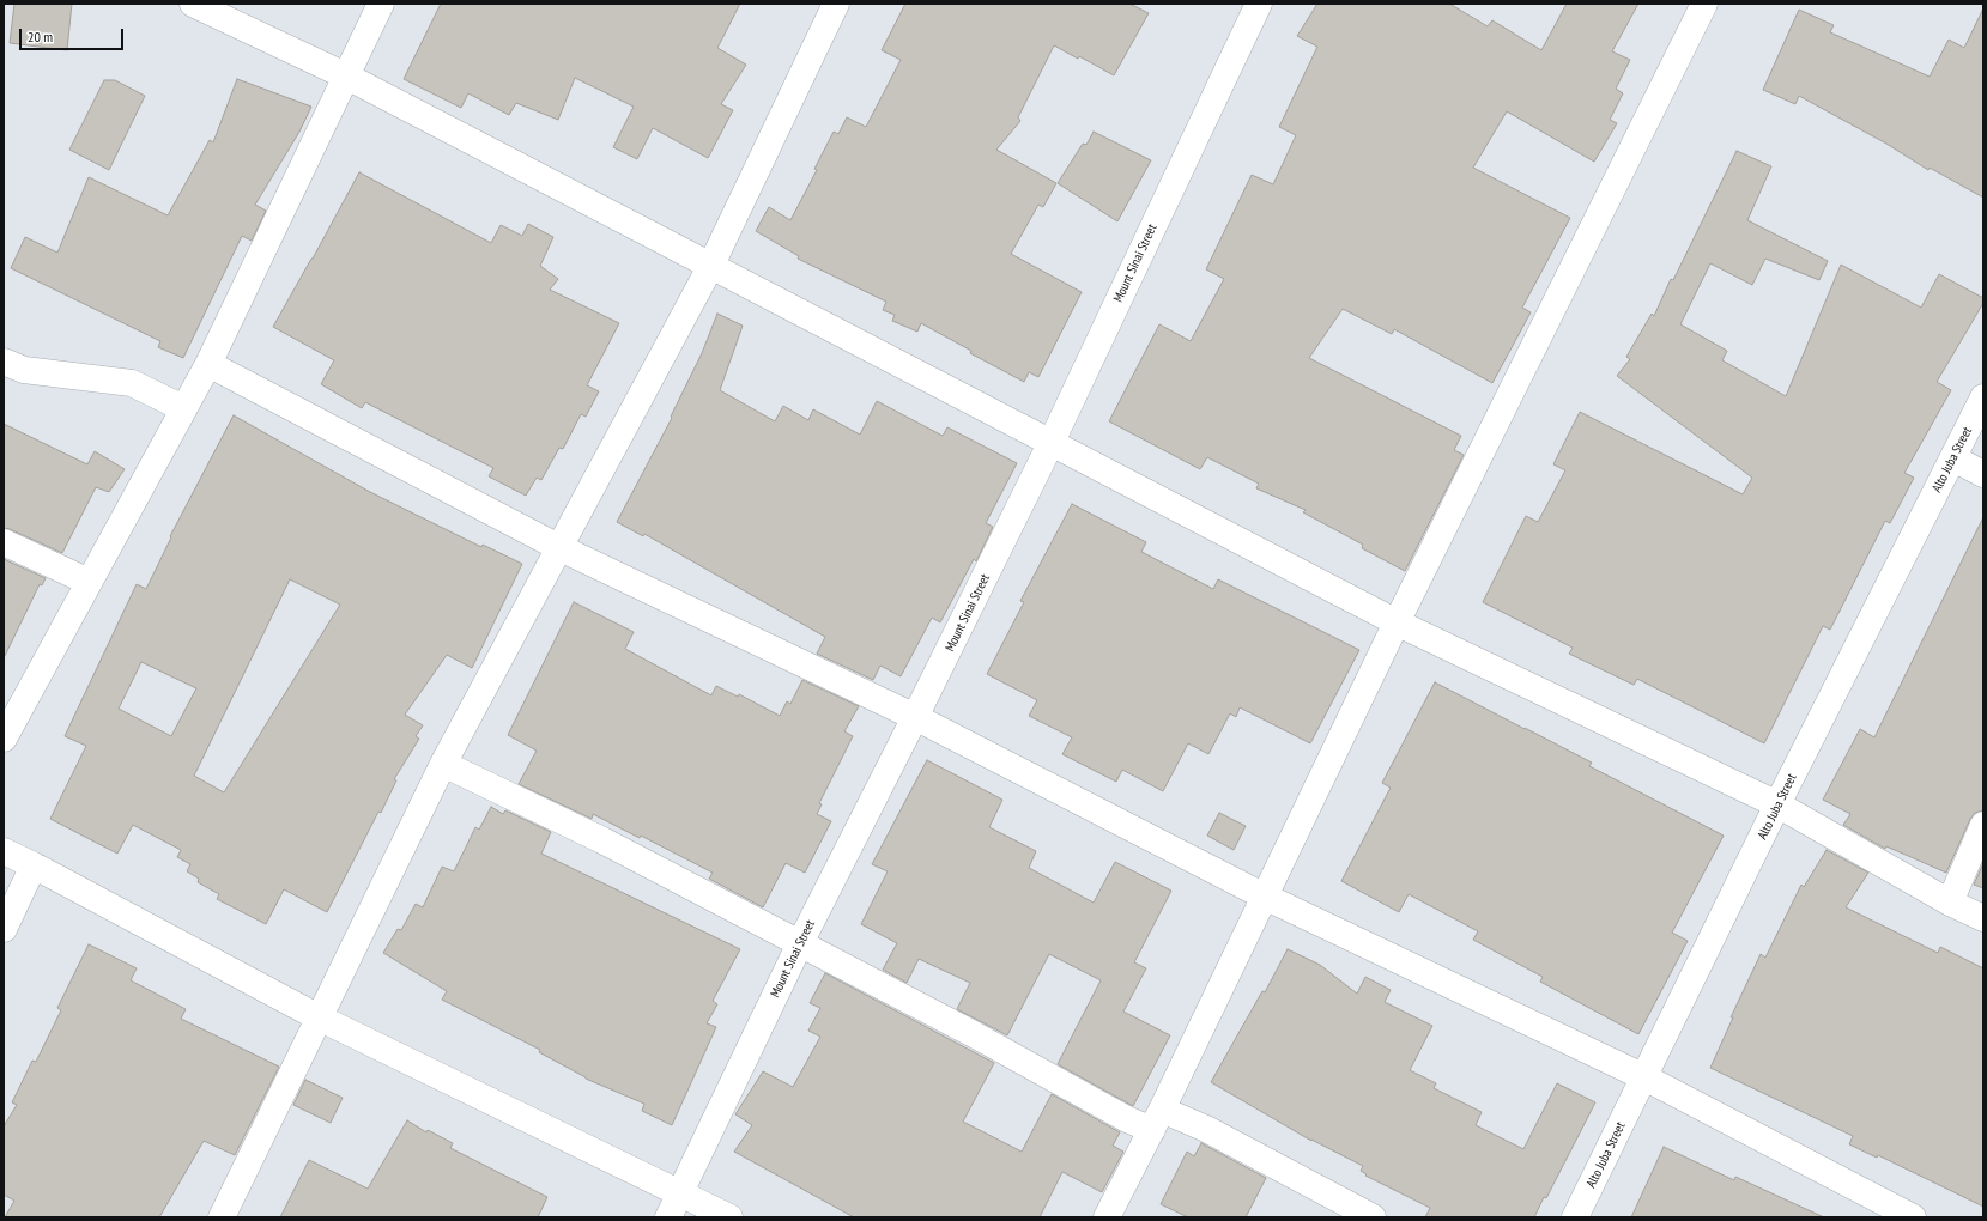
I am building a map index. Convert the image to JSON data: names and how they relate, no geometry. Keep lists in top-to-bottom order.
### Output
{
  "streets": {
    "street": ["Mount Sinai Street", "Alto Juba Street"]
  },
  "scale_bar": "20 m"
}
